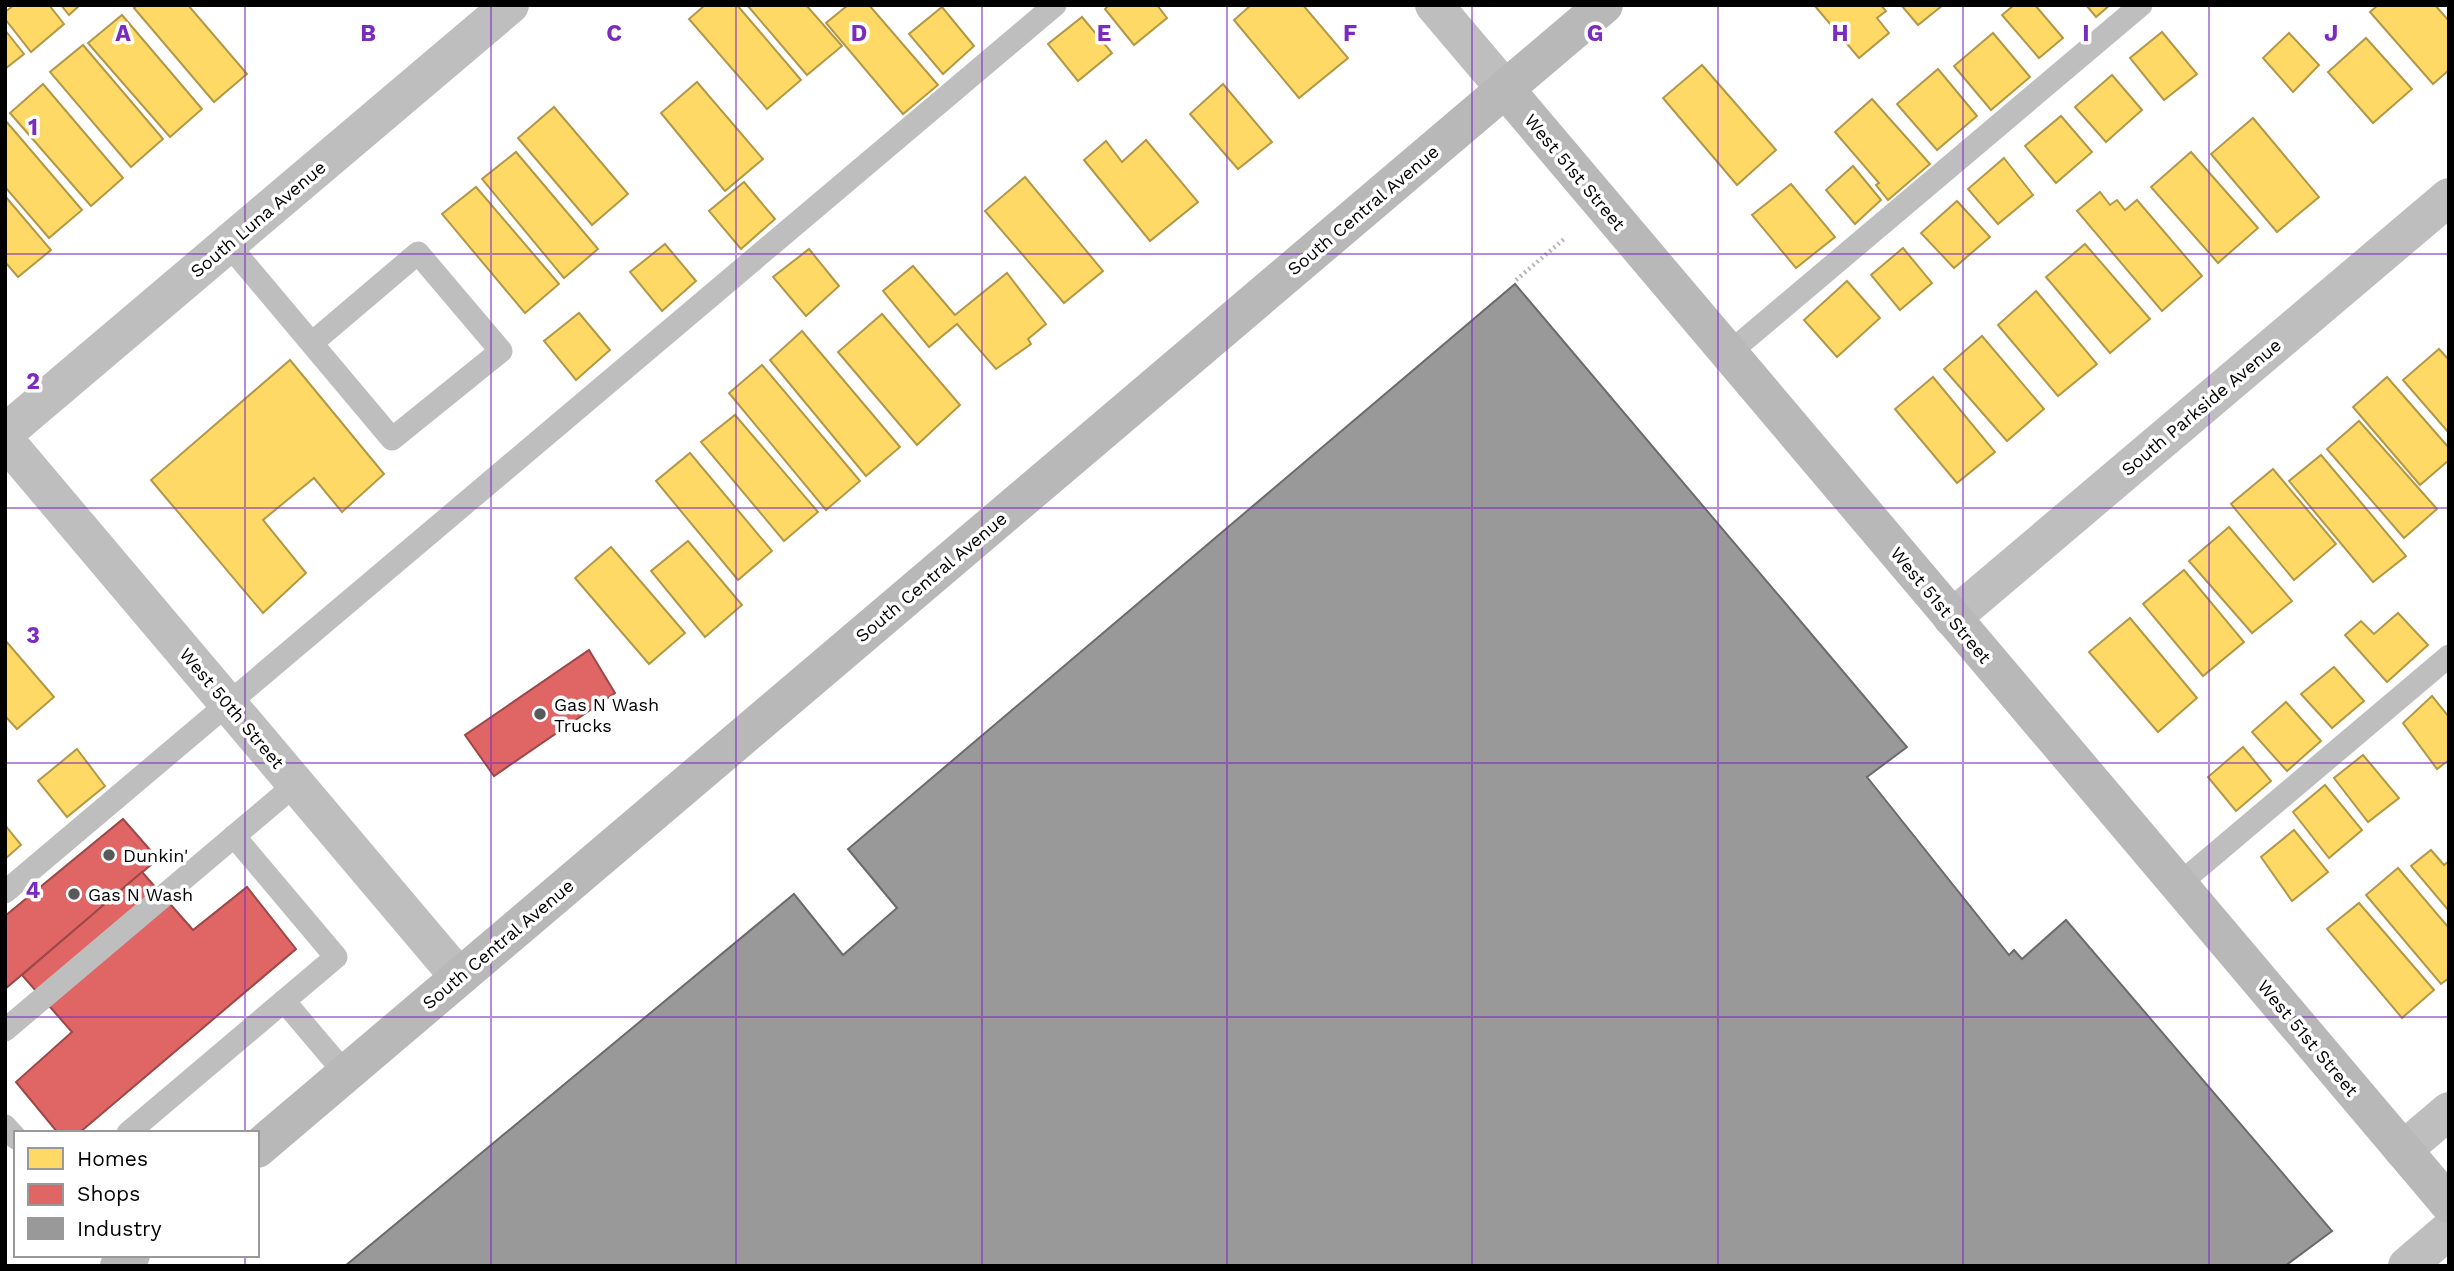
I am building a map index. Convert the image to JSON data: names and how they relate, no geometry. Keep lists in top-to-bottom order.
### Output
{
  "streets": {
    "main road": ["West 51st Street", "South Central Avenue"],
    "street": ["South Luna Avenue", "South Parkside Avenue", "West 50th Street"]
  },
  "crossings": [
    ["West 51st Street", "South Central Avenue"],
    ["West 51st Street", "South Parkside Avenue"],
    ["South Central Avenue", "West 50th Street"]
  ],
  "places": ["Gas N Wash Trucks", "Dunkin'", "Gas N Wash"],
  "legend": ["Homes", "Shops", "Industry"],
  "grid": {
    "columns": [
      "A",
      "B",
      "C",
      "D",
      "E",
      "F",
      "G",
      "H",
      "I",
      "J"
    ],
    "rows": [
      "1",
      "2",
      "3",
      "4"
    ]
  }
}
